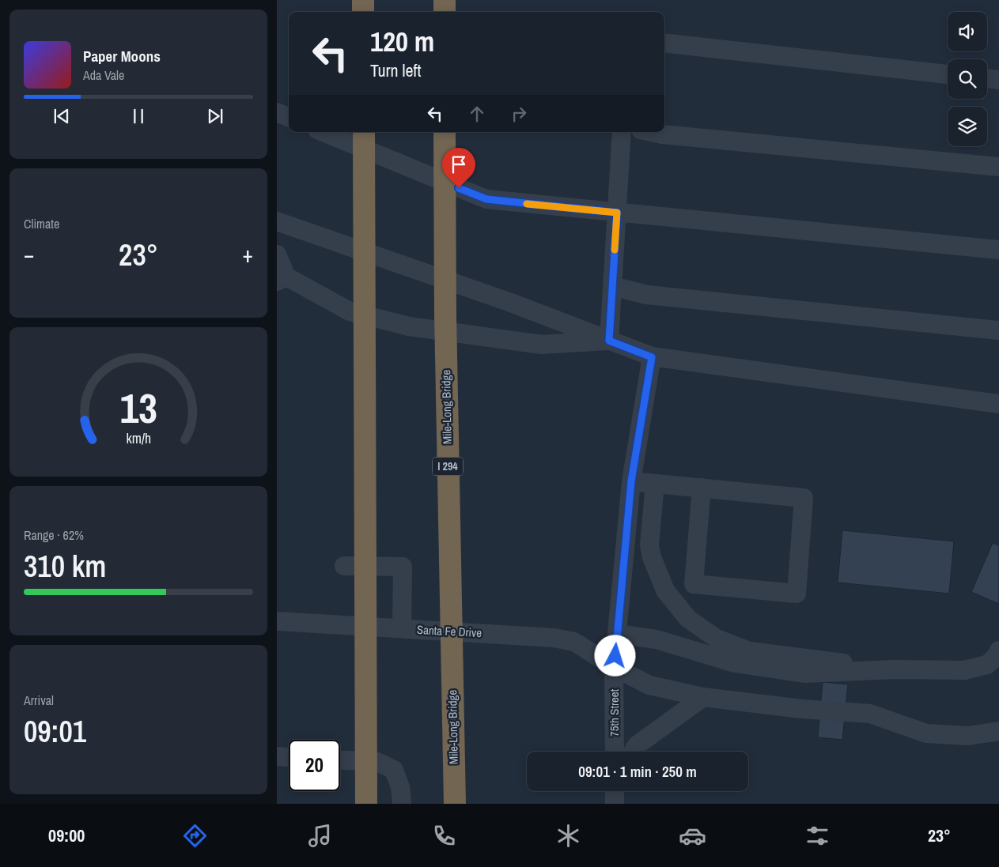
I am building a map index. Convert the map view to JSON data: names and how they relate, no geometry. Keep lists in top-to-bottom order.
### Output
{
  "streets": {
    "highway": ["Mile-Long Bridge", "I 294"],
    "street": ["Santa Fe Drive", "75th Street"]
  },
  "crossings": [
    ["Santa Fe Drive", "75th Street"]
  ],
  "page": {
    "turn": ["120 m", "Turn left"],
    "song": ["Paper Moons", "Ada Vale"],
    "tile": [
      "Climate",
      ["Range · 62%", "310 km"],
      ["Arrival", "09:01"]
    ],
    "heat": ["−", "23°", "+"],
    "limit": "20",
    "trip": "09:01 · 1 min · 250 m",
    "tabs": ["09:00", "23°"],
    "gauge": ["13", "km/h"]
  }
}
